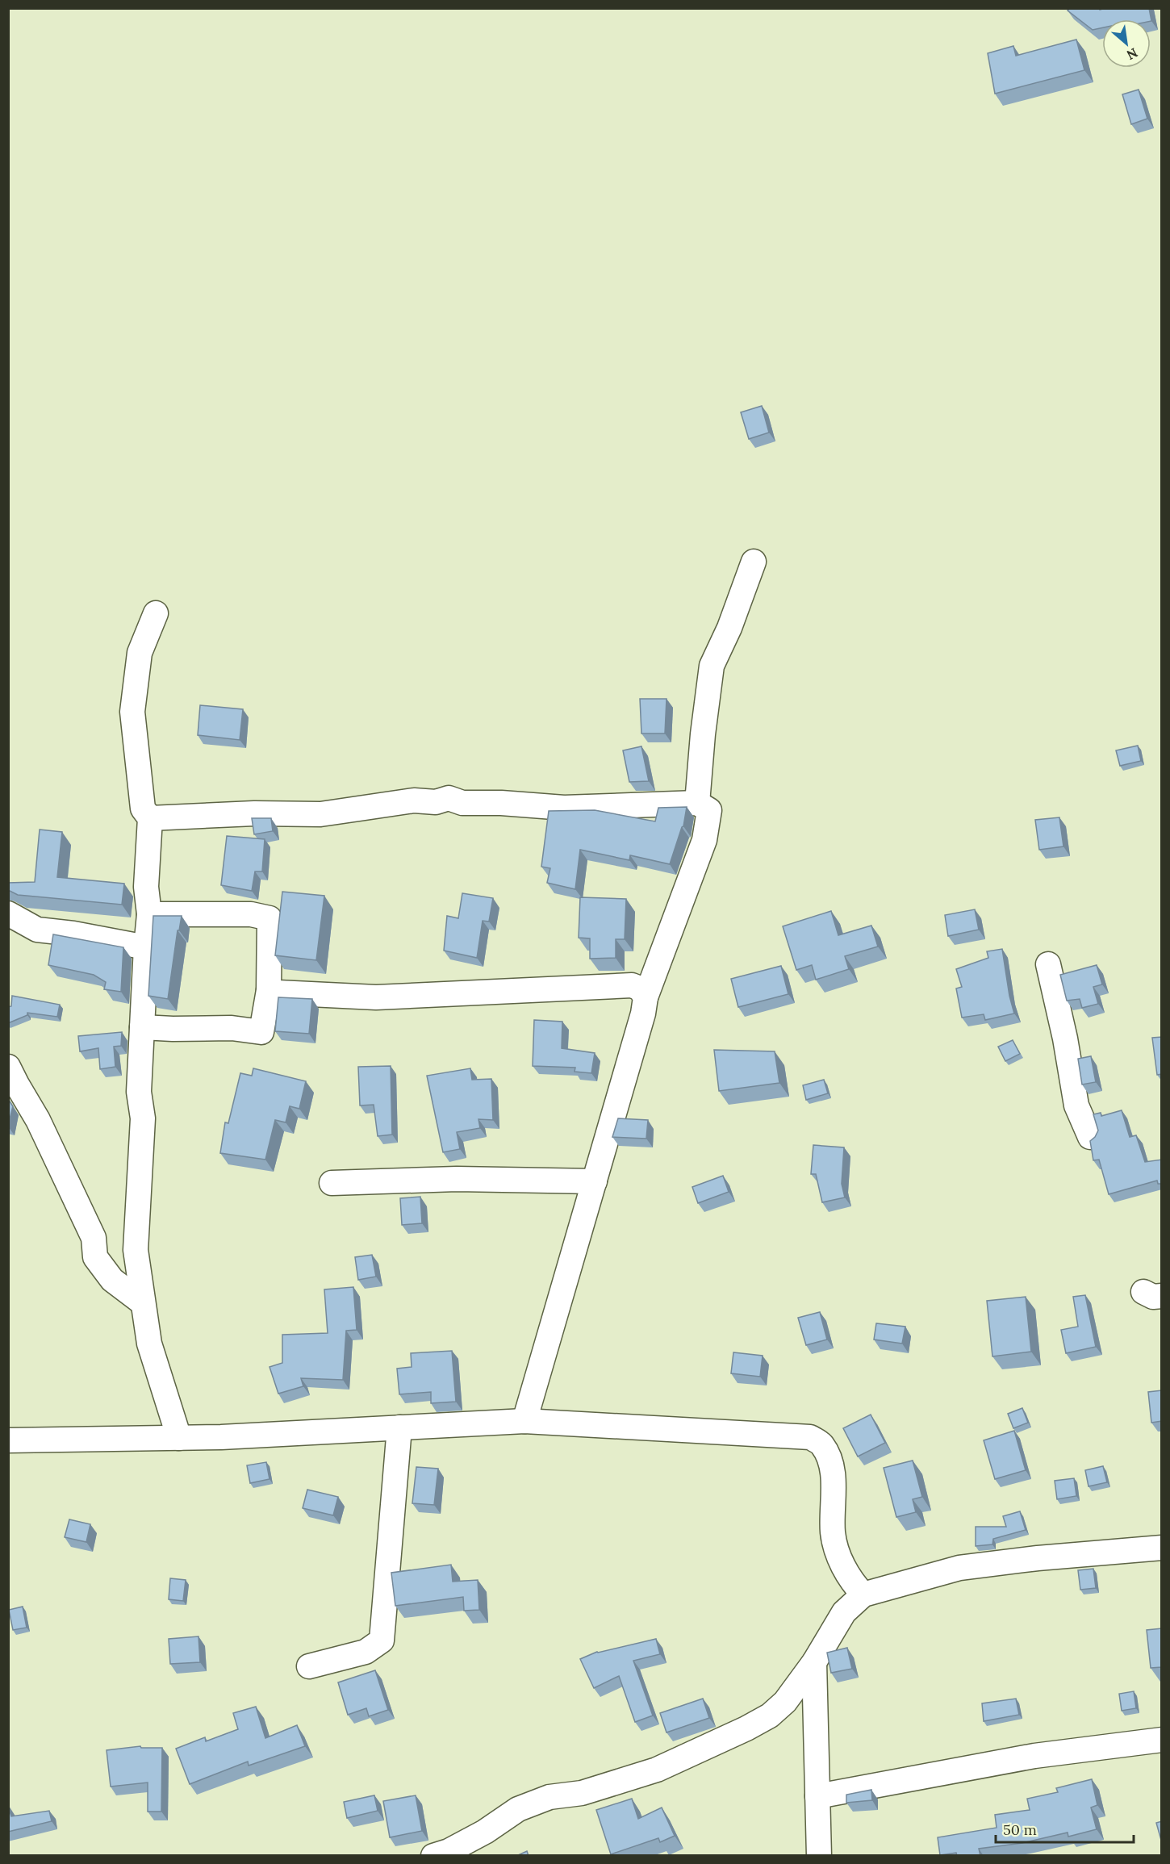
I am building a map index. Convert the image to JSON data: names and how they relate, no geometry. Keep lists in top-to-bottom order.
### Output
{
  "scale_bar": "50 m",
  "north": "bottom right"
}
